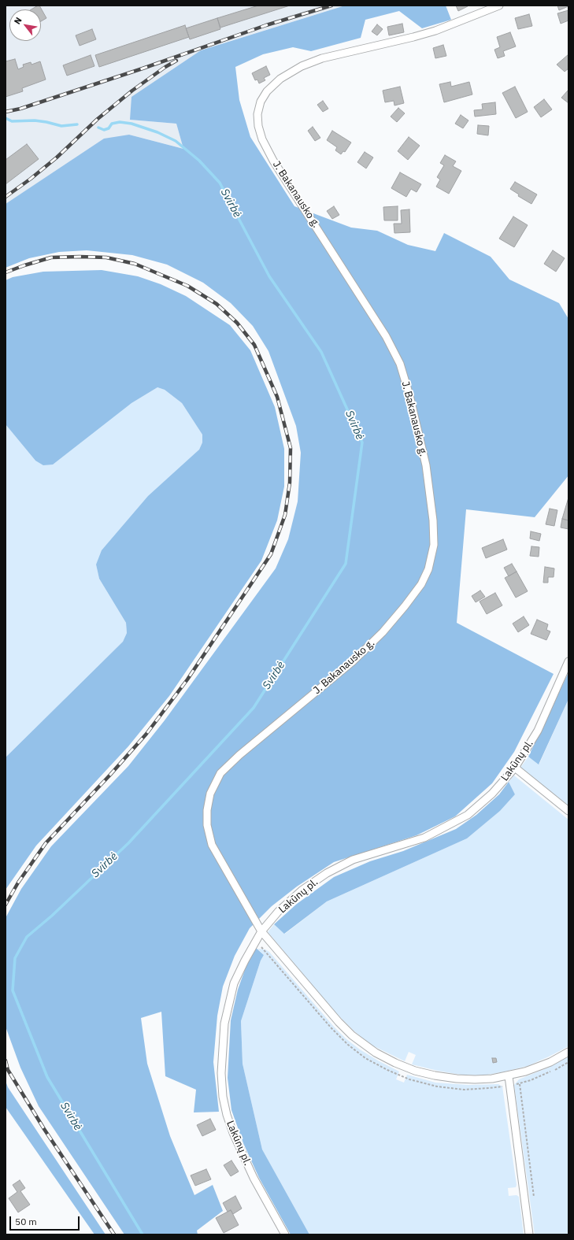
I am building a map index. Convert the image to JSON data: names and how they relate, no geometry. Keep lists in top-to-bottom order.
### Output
{
  "streets": {
    "street": ["J. Bakanausko g.", "Lakūnų pl."]
  },
  "crossings": [
    ["J. Bakanausko g.", "Lakūnų pl."]
  ],
  "water": ["Svirbė"],
  "scale_bar": "50 m",
  "north": "top left"
}
